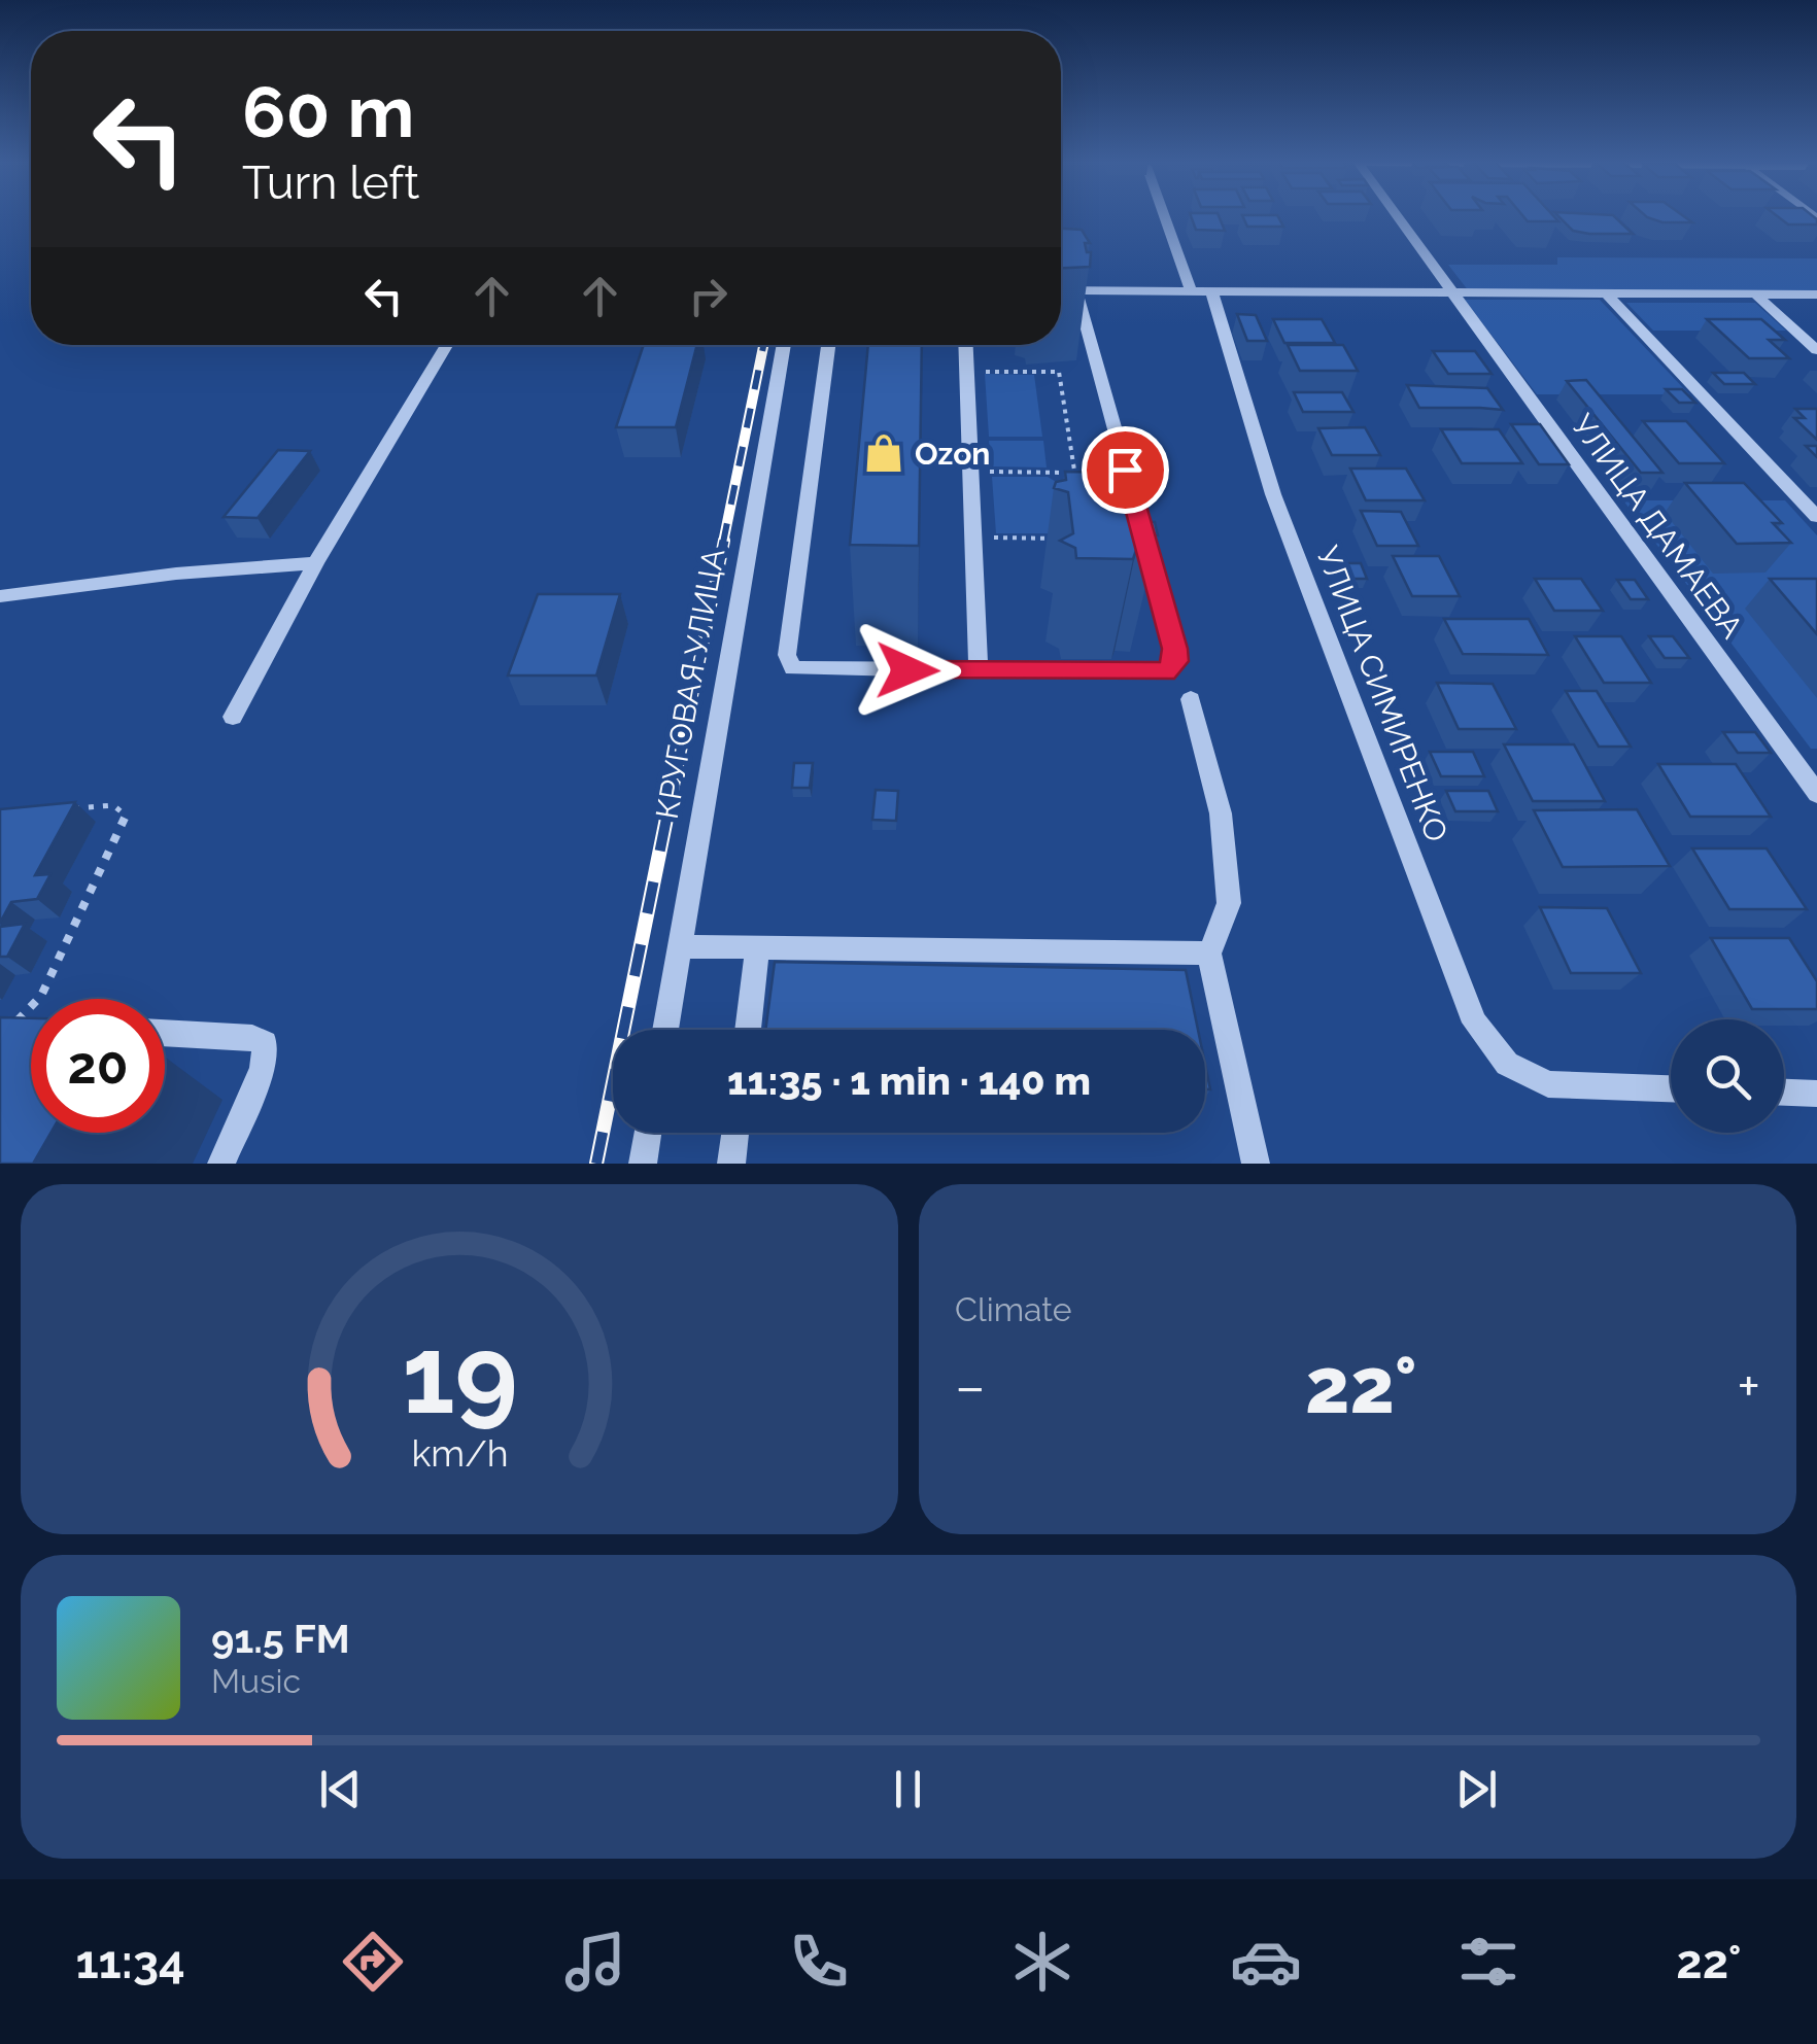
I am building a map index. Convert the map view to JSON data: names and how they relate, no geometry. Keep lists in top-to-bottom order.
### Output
{
  "streets": {
    "street": ["УЛИЦА ДАМАЕВА", "КРУГОВАЯ УЛИЦА", "УЛИЦА СИМИРЕНКО"]
  },
  "places": {
    "shop": ["Ozon"]
  },
  "page": {
    "turn": ["60 m", "Turn left"],
    "limit": "20",
    "trip": "11:35 · 1 min · 140 m",
    "tile": "Climate",
    "heat": ["−", "22°", "+"],
    "song": ["91.5 FM", "Music"],
    "tabs": ["11:34", "22°"],
    "gauge": ["19", "km/h"]
  }
}
